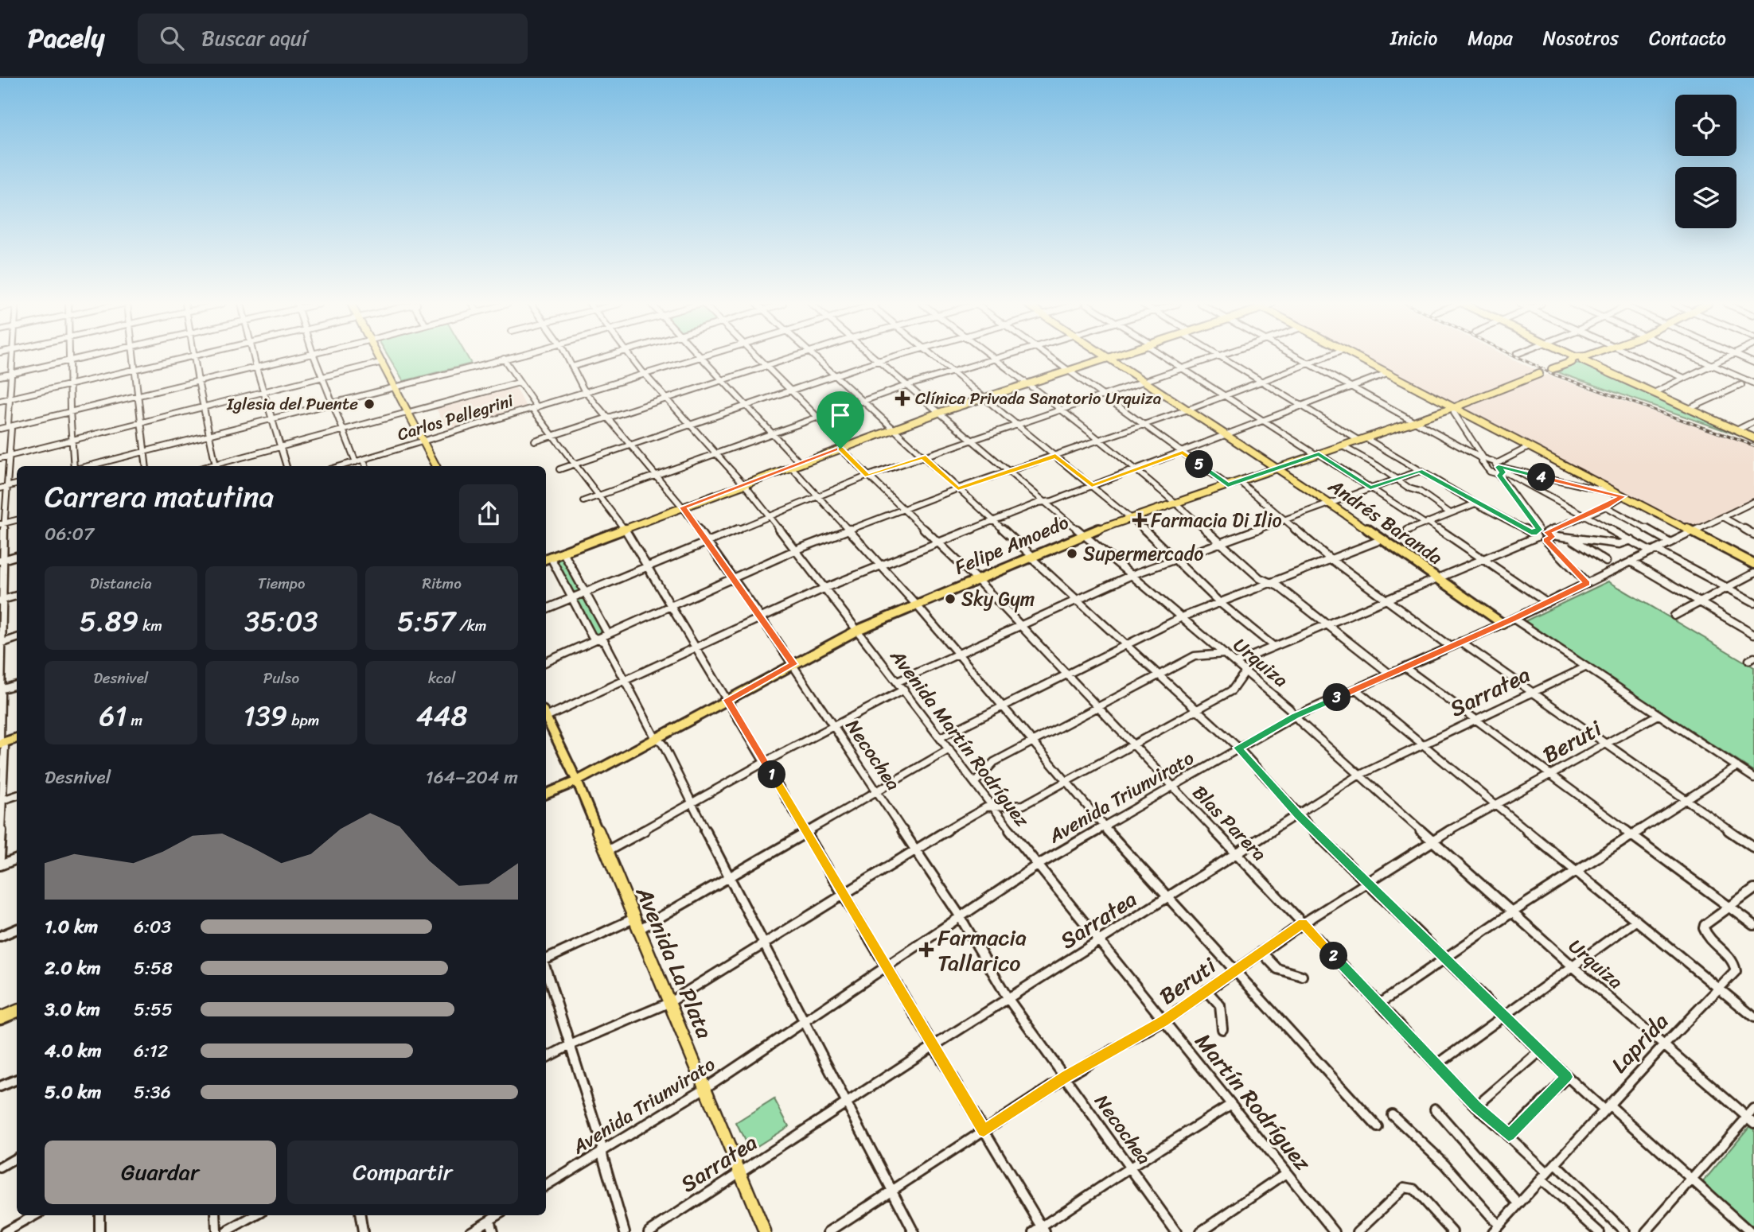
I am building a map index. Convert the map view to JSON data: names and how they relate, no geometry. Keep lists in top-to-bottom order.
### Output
{
  "streets": {
    "main road": ["Andrés Baranda", "Felipe Amoedo", "Avenida La Plata"],
    "street": [
      "Carlos Pellegrini",
      "Urquiza",
      "Sarratea",
      "Avenida Martín Rodríguez",
      "Beruti",
      "Necochea",
      "Avenida Triunvirato",
      "Blas Parera",
      "Laprida",
      "Martín Rodríguez"
    ]
  },
  "crossings": [
    ["Carlos Pellegrini", "Necochea"],
    ["Andrés Baranda", "Felipe Amoedo"],
    ["Andrés Baranda", "Avenida Triunvirato"],
    ["Felipe Amoedo", "Urquiza"],
    ["Felipe Amoedo", "Avenida Martín Rodríguez"],
    ["Felipe Amoedo", "Necochea"],
    ["Felipe Amoedo", "Blas Parera"],
    ["Felipe Amoedo", "Avenida La Plata"],
    ["Urquiza", "Sarratea"],
    ["Urquiza", "Beruti"],
    ["Urquiza", "Avenida Triunvirato"],
    ["Urquiza", "Laprida"],
    ["Sarratea", "Necochea"],
    ["Sarratea", "Blas Parera"],
    ["Sarratea", "Avenida La Plata"],
    ["Sarratea", "Martín Rodríguez"],
    ["Avenida Martín Rodríguez", "Avenida Triunvirato"],
    ["Avenida Martín Rodríguez", "Martín Rodríguez"],
    ["Beruti", "Necochea"],
    ["Beruti", "Blas Parera"],
    ["Beruti", "Martín Rodríguez"],
    ["Necochea", "Avenida Triunvirato"],
    ["Avenida Triunvirato", "Blas Parera"],
    ["Avenida Triunvirato", "Avenida La Plata"],
    ["Avenida Triunvirato", "Martín Rodríguez"],
    ["Blas Parera", "Laprida"]
  ],
  "places": {
    "health": ["Clínica Privada Sanatorio Urquiza", "Farmacia Di Ilio", "Farmacia Tallarico"],
    "other": ["Iglesia del Puente", "Supermercado", "Sky Gym"]
  },
  "page": {
    "header": "Pacely",
    "search": "Buscar aquí",
    "nav": [
      "Inicio",
      "Mapa",
      "Nosotros",
      "Contacto"
    ],
    "pins": [
      "5",
      "4",
      "3",
      "1",
      "2"
    ],
    "heading": ["Carrera matutina", "06:07"],
    "stats": [
      ["Distancia", "5.89 km"],
      ["Tiempo", "35:03"],
      ["Ritmo", "5:57 /km"],
      ["Desnivel", "61 m"],
      ["Pulso", "139 bpm"],
      ["kcal", "448"]
    ],
    "chart": ["Desnivel", "164–204 m"],
    "list": [
      {
        "name": "1.0 km",
        "note": "6:03"
      },
      {
        "name": "2.0 km",
        "note": "5:58"
      },
      {
        "name": "3.0 km",
        "note": "5:55"
      },
      {
        "name": "4.0 km",
        "note": "6:12"
      },
      {
        "name": "5.0 km",
        "note": "5:36"
      }
    ],
    "buttons": ["Guardar", "Compartir"]
  }
}
